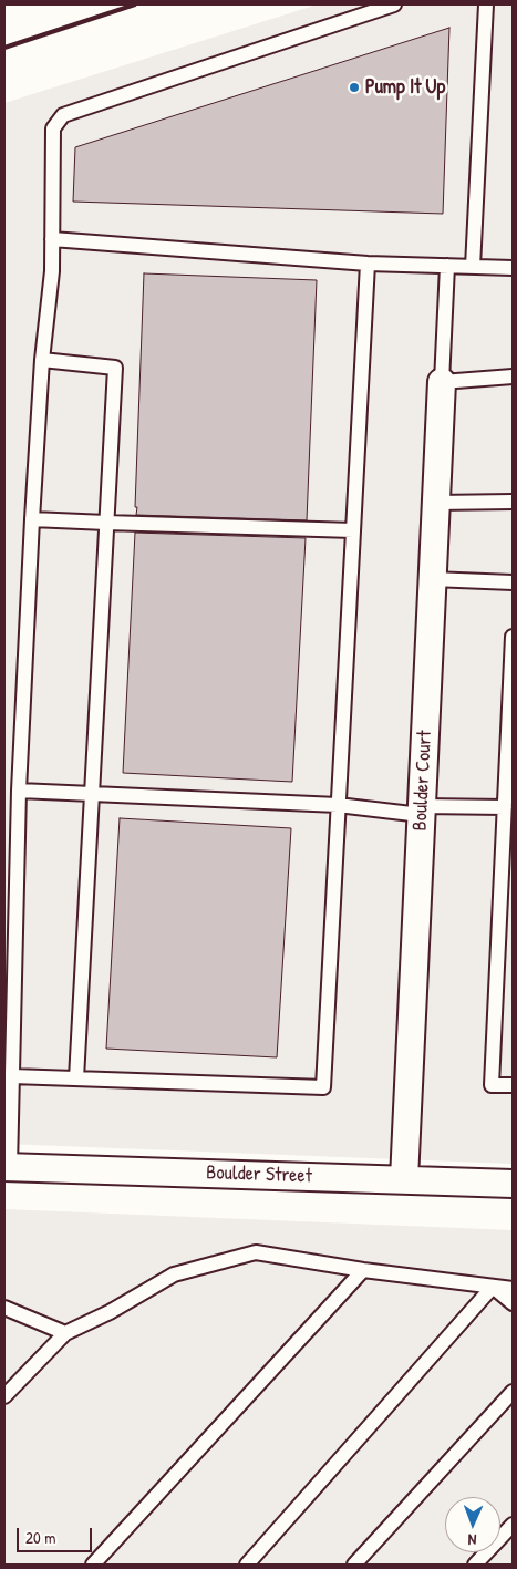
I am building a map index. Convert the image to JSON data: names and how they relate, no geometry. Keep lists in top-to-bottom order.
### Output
{
  "streets": {
    "street": ["Boulder Court", "Boulder Street"]
  },
  "crossings": [
    ["Boulder Court", "Boulder Street"]
  ],
  "places": ["Pump It Up"],
  "scale_bar": "20 m",
  "north": "bottom"
}
